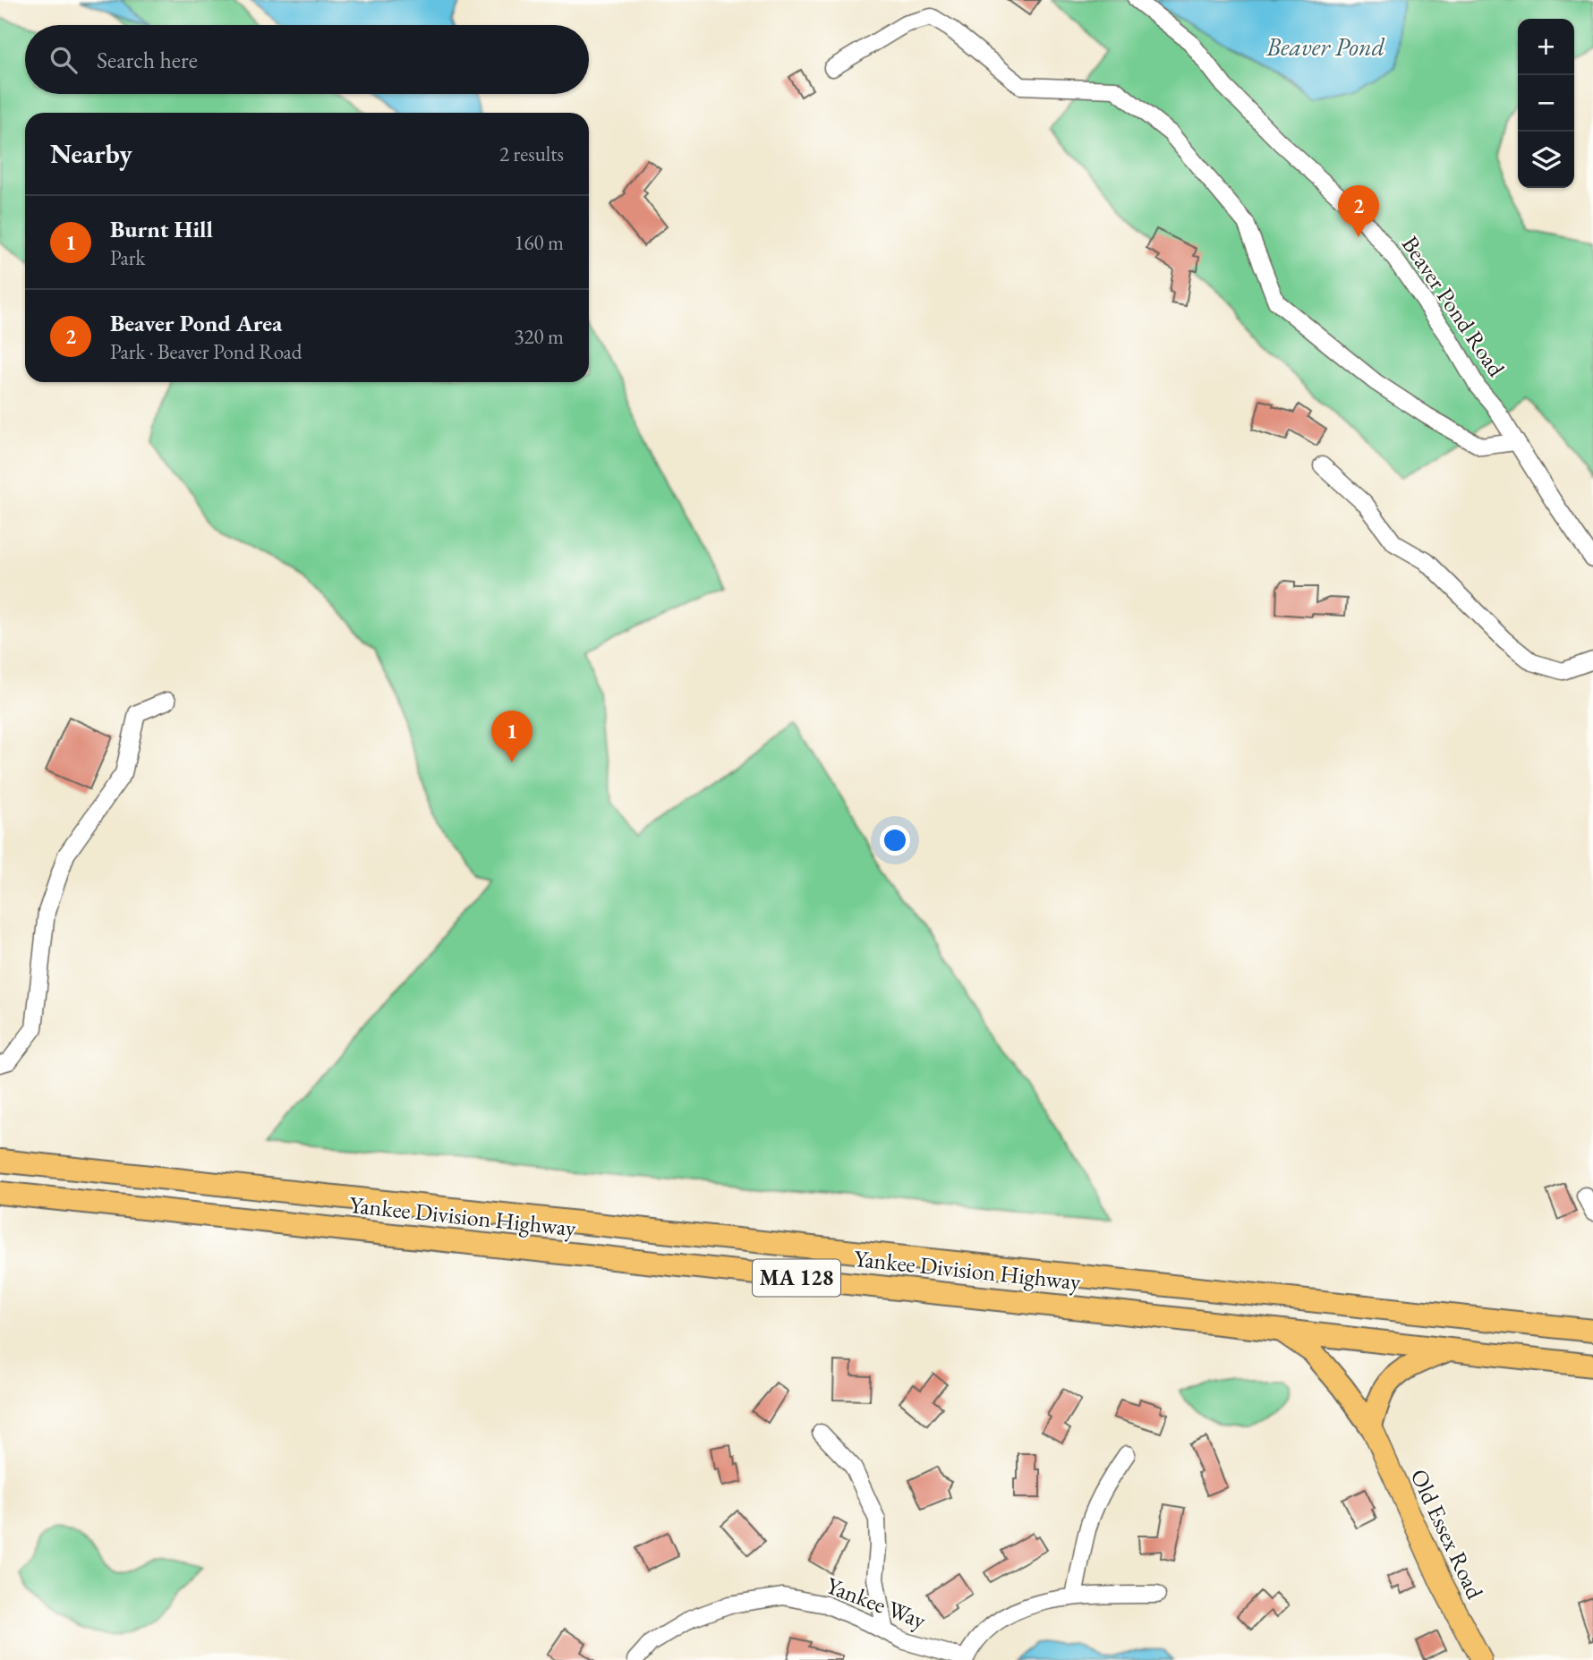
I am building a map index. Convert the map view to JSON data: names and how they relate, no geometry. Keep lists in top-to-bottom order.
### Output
{
  "streets": {
    "highway": ["Yankee Division Highway", "MA 128"],
    "main road": ["Old Essex Road"],
    "street": ["Beaver Pond Road", "Yankee Way"]
  },
  "water": ["Beaver Pond"],
  "page": {
    "map_buttons": ["+", "−"],
    "search": "Search here",
    "heading": ["Nearby", "2 results"],
    "pins": ["2", "1"],
    "list": [
      {
        "mark": "1",
        "name": "Burnt Hill",
        "note": "Park",
        "value": "160 m"
      },
      {
        "mark": "2",
        "name": "Beaver Pond Area",
        "note": "Park · Beaver Pond Road",
        "value": "320 m"
      }
    ]
  }
}
